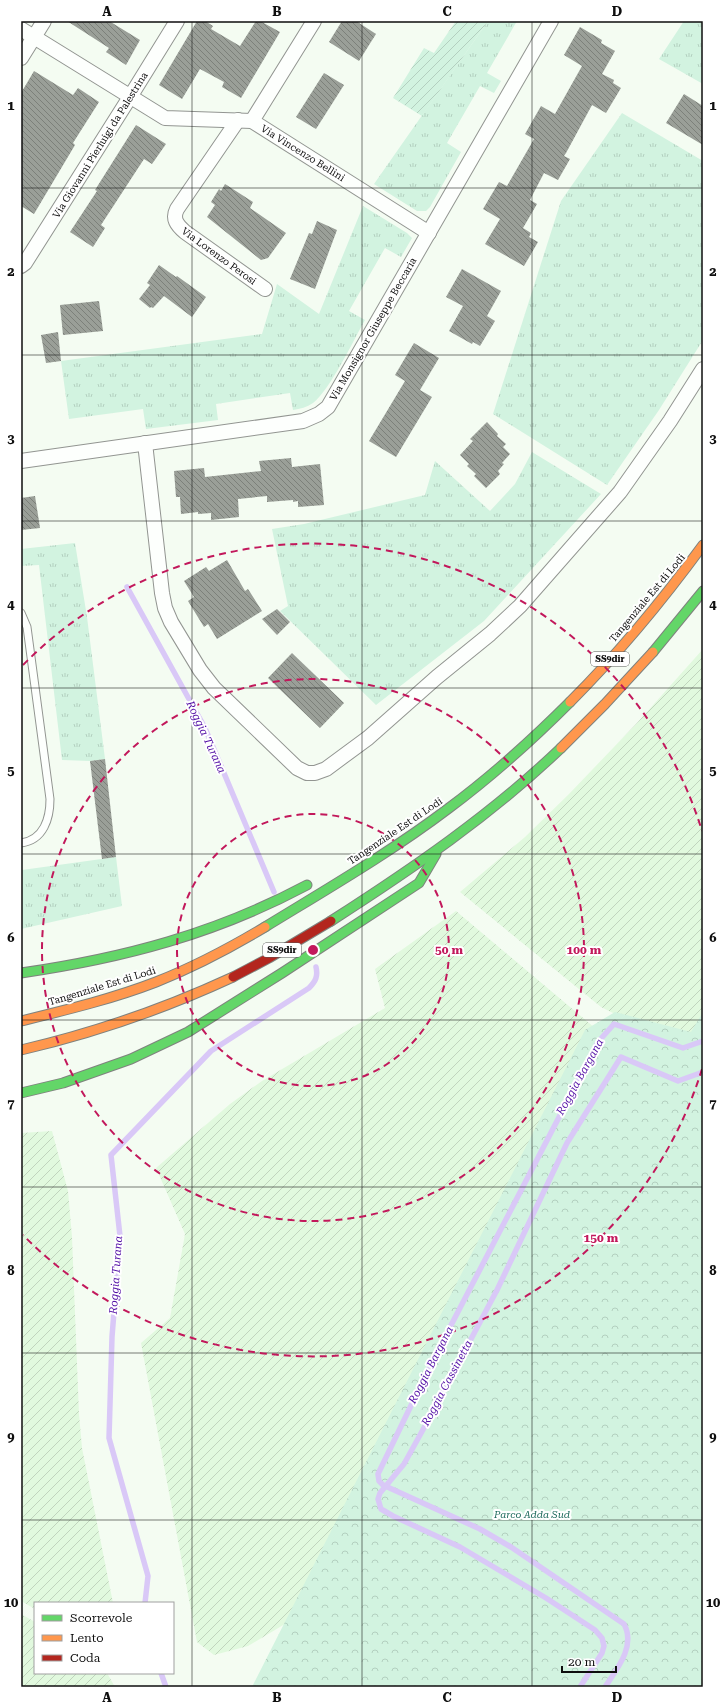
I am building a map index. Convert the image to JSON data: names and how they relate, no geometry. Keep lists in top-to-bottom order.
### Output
{
  "streets": {
    "highway": ["Tangenziale Est di Lodi", "SS9dir"],
    "street": [
      "Via Giovanni Pierluigi da Palestrina",
      "Via Vincenzo Bellini",
      "Via Lorenzo Perosi",
      "Via Monsignor Giuseppe Beccaria"
    ]
  },
  "crossings": [
    ["Via Giovanni Pierluigi da Palestrina", "Via Vincenzo Bellini"],
    ["Via Vincenzo Bellini", "Via Lorenzo Perosi"],
    ["Via Vincenzo Bellini", "Via Monsignor Giuseppe Beccaria"]
  ],
  "water": ["Roggia Turana", "Roggia Bargana", "Roggia Cassinetta"],
  "parks": ["Parco Adda Sud"],
  "legend": ["Scorrevole", "Lento", "Coda"],
  "scale_bar": "20 m",
  "grid": {
    "columns": [
      "A",
      "B",
      "C",
      "D"
    ],
    "rows": [
      "1",
      "2",
      "3",
      "4",
      "5",
      "6",
      "7",
      "8",
      "9",
      "10"
    ]
  },
  "rings": ["50 m", "100 m", "150 m"]
}
